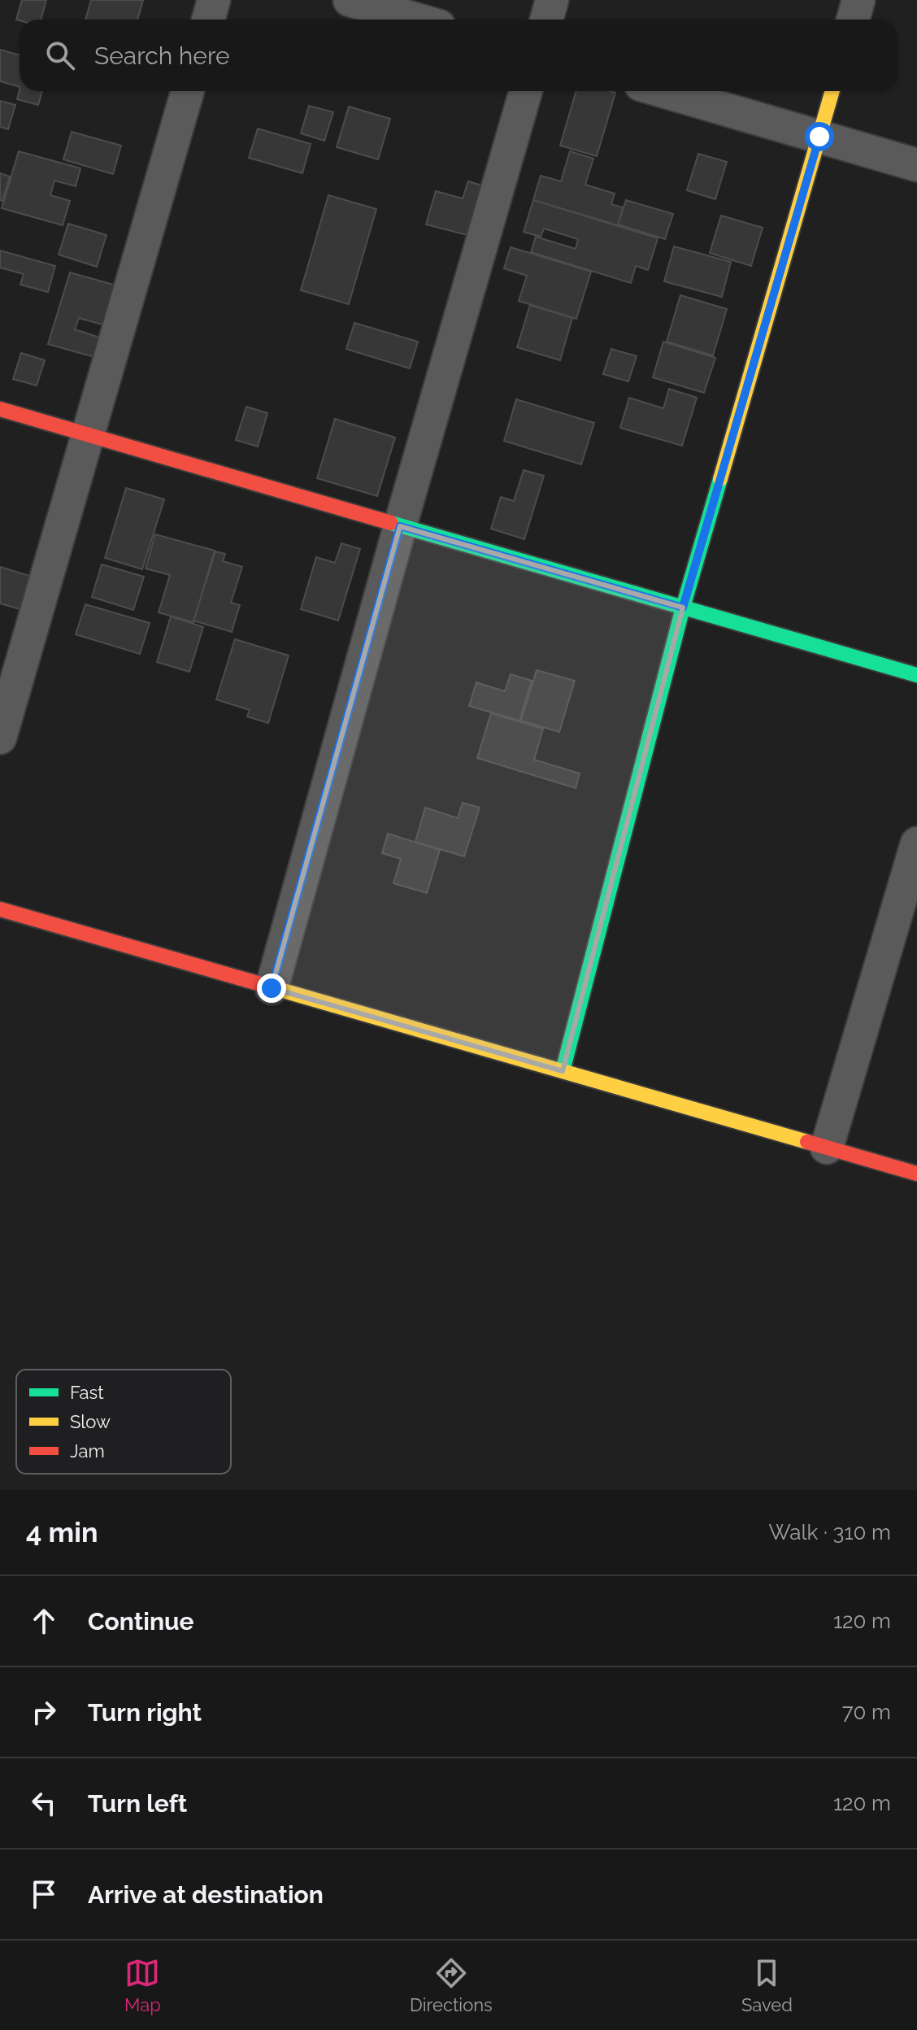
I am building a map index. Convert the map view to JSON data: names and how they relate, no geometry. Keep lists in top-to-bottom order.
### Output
{
  "legend": ["Fast", "Slow", "Jam"],
  "page": {
    "search": "Search here",
    "heading": ["4 min", "Walk · 310 m"],
    "list": [
      ["Continue", "120 m"],
      ["Turn right", "70 m"],
      ["Turn left", "120 m"],
      "Arrive at destination"
    ],
    "nav": ["Map", "Directions", "Saved"]
  }
}
